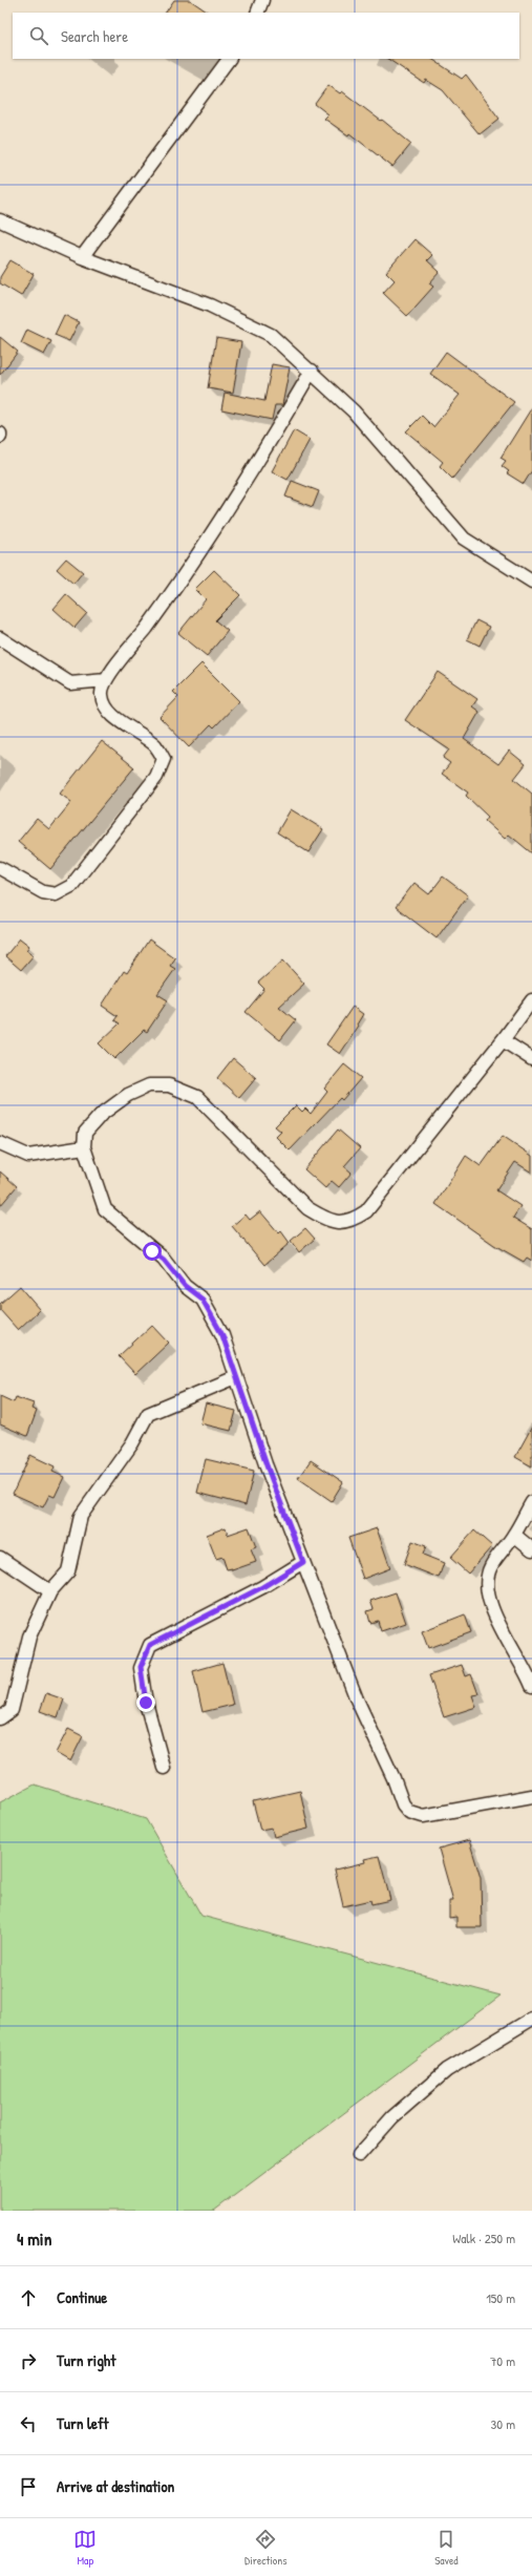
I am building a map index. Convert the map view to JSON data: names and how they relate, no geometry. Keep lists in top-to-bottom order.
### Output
{
  "page": {
    "search": "Search here",
    "heading": ["4 min", "Walk · 250 m"],
    "list": [
      ["Continue", "150 m"],
      ["Turn right", "70 m"],
      ["Turn left", "30 m"],
      "Arrive at destination"
    ],
    "nav": ["Map", "Directions", "Saved"]
  }
}
